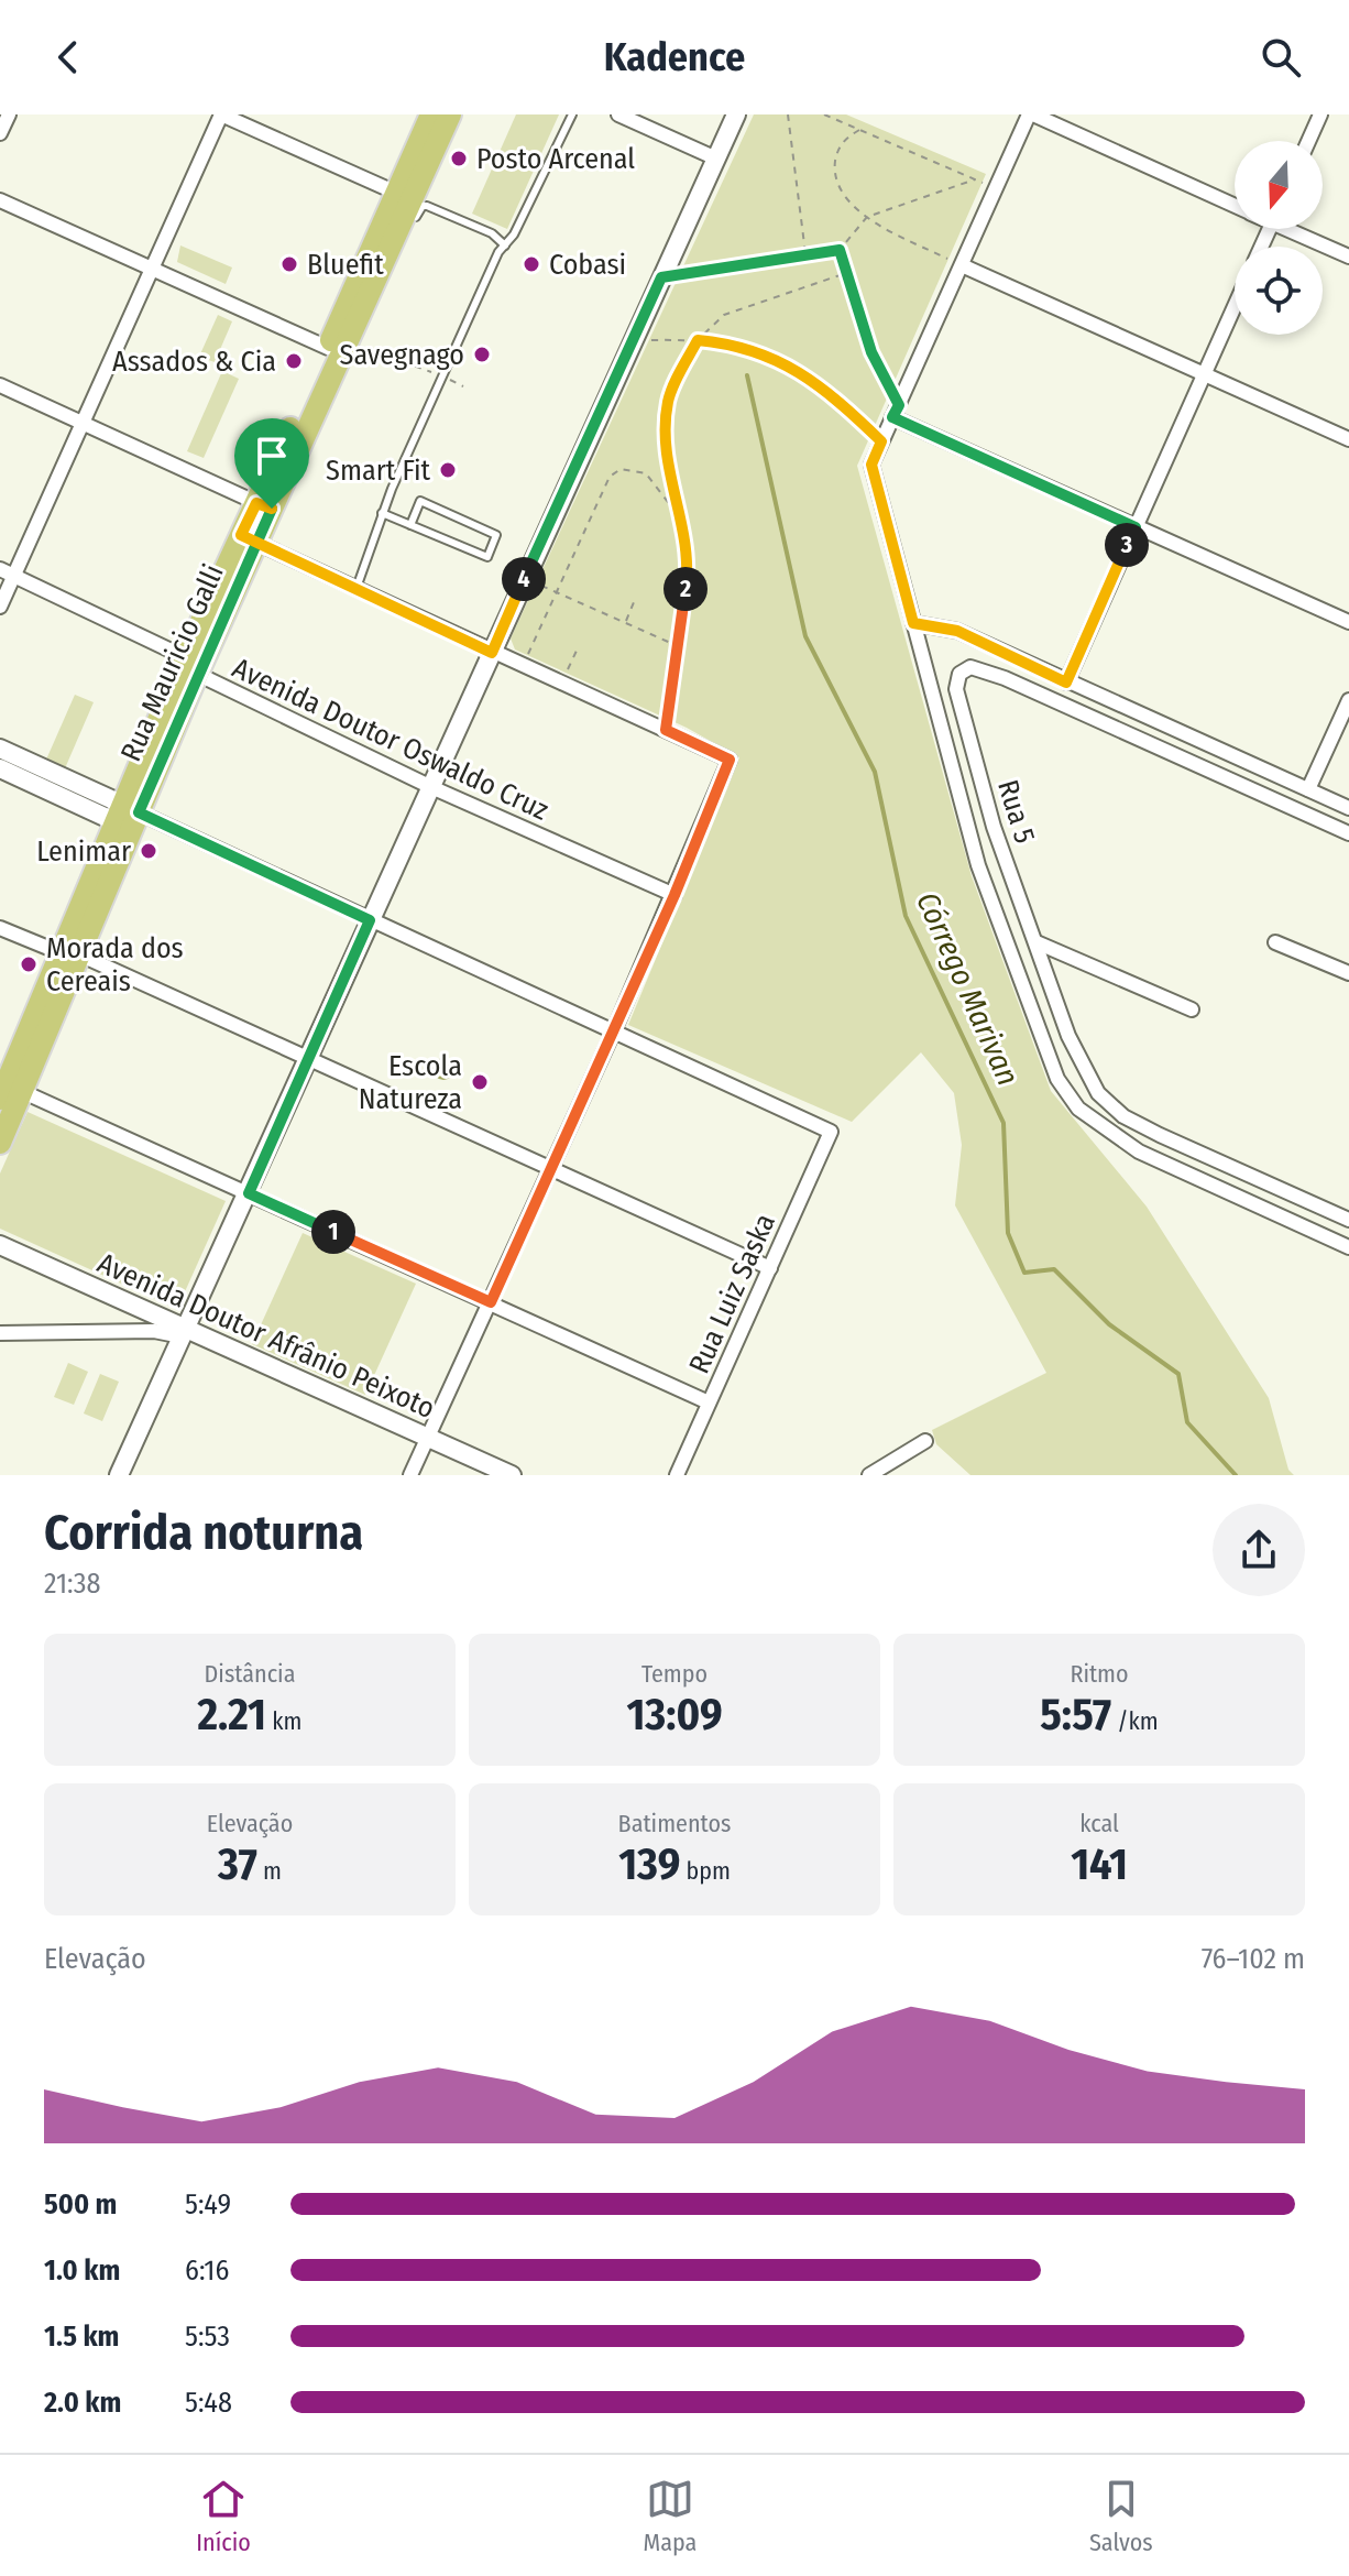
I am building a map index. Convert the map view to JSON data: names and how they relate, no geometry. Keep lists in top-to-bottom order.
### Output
{
  "streets": {
    "main road": ["Rua Mauricio Galli"],
    "street": [
      "Avenida Doutor Oswaldo Cruz",
      "Rua 5",
      "Rua Luiz Saska",
      "Avenida Doutor Afrânio Peixoto"
    ]
  },
  "crossings": [
    ["Rua Mauricio Galli", "Avenida Doutor Oswaldo Cruz"]
  ],
  "water": ["Córrego Marivan"],
  "places": [
    "Posto Arcenal",
    "Bluefit",
    "Cobasi",
    "Savegnago",
    "Assados & Cia",
    "Smart Fit",
    "Lenimar",
    "Morada dos Cereais",
    "Escola Natureza"
  ],
  "north": "bottom",
  "page": {
    "header": "Kadence",
    "pins": [
      "3",
      "4",
      "2",
      "1"
    ],
    "heading": ["Corrida noturna", "21:38"],
    "stats": [
      ["Distância", "2.21 km"],
      ["Tempo", "13:09"],
      ["Ritmo", "5:57 /km"],
      ["Elevação", "37 m"],
      ["Batimentos", "139 bpm"],
      ["kcal", "141"]
    ],
    "chart": ["Elevação", "76–102 m"],
    "list": [
      {
        "name": "500 m",
        "note": "5:49"
      },
      {
        "name": "1.0 km",
        "note": "6:16"
      },
      {
        "name": "1.5 km",
        "note": "5:53"
      },
      {
        "name": "2.0 km",
        "note": "5:48"
      }
    ],
    "tabs": ["Início", "Mapa", "Salvos"]
  }
}
